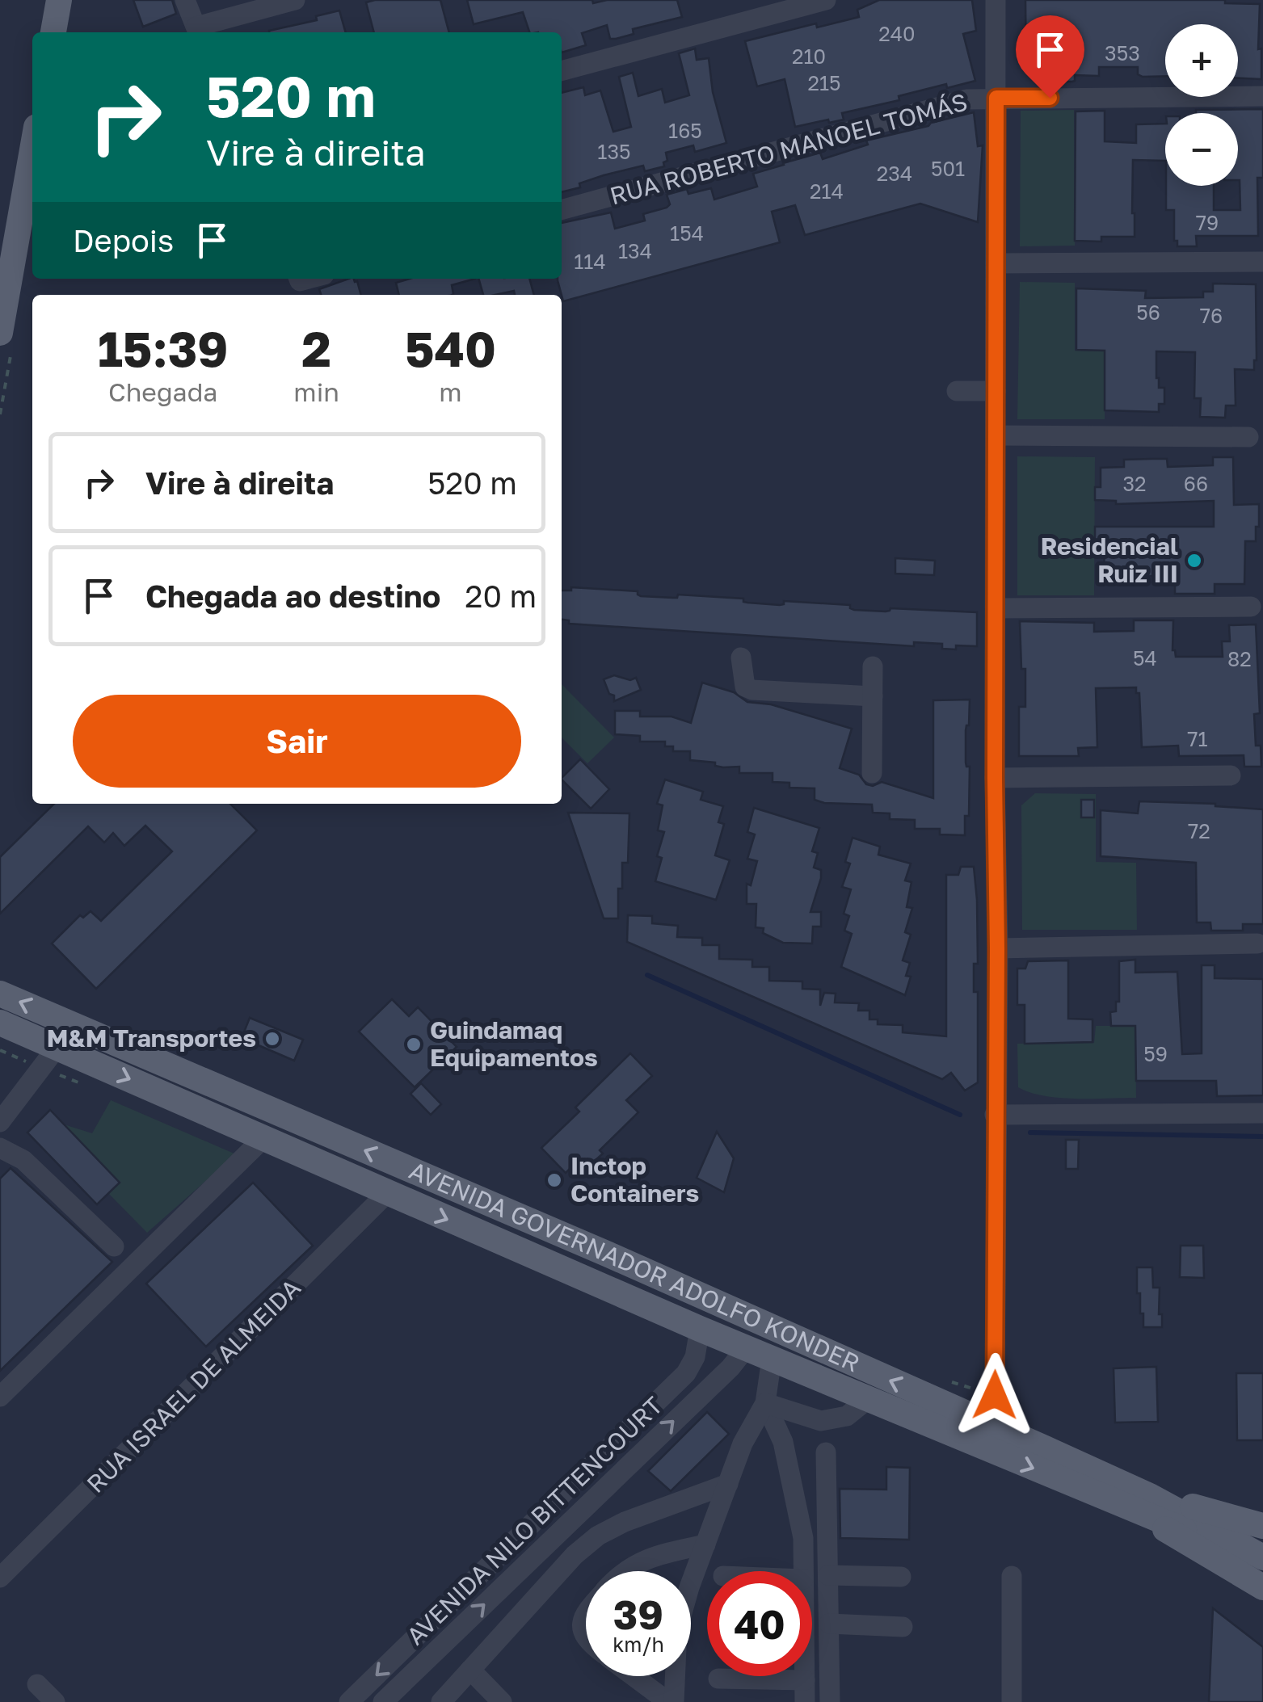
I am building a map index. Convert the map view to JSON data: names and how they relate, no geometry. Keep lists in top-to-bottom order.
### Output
{
  "streets": {
    "main road": ["AVENIDA GOVERNADOR ADOLFO KONDER"],
    "street": ["RUA ROBERTO MANOEL TOMÁS", "RUA ISRAEL DE ALMEIDA", "AVENIDA NILO BITTENCOURT"]
  },
  "crossings": [
    ["AVENIDA GOVERNADOR ADOLFO KONDER", "RUA ISRAEL DE ALMEIDA"],
    ["AVENIDA GOVERNADOR ADOLFO KONDER", "AVENIDA NILO BITTENCOURT"]
  ],
  "places": [
    "Residencial Ruiz III",
    "M&M Transportes",
    "Guindamaq Equipamentos",
    "Inctop Containers"
  ],
  "house_numbers": [
    "240",
    "353",
    "210",
    "215",
    "165",
    "135",
    "501",
    "234",
    "214",
    "79",
    "154",
    "134",
    "114",
    "56",
    "76",
    "32",
    "66",
    "54",
    "82",
    "71",
    "72",
    "59"
  ],
  "page": {
    "map_buttons": ["+", "−"],
    "turn": ["520 m", "Vire à direita"],
    "then": "Depois",
    "eta": [
      "15:39",
      "Chegada",
      "2",
      "min",
      "540",
      "m"
    ],
    "list": [
      {
        "name": "Vire à direita",
        "value": "520 m"
      },
      {
        "name": "Chegada ao destino",
        "value": "20 m"
      }
    ],
    "buttons": "Sair",
    "speed": "39 km/h",
    "limit": "40"
  }
}
